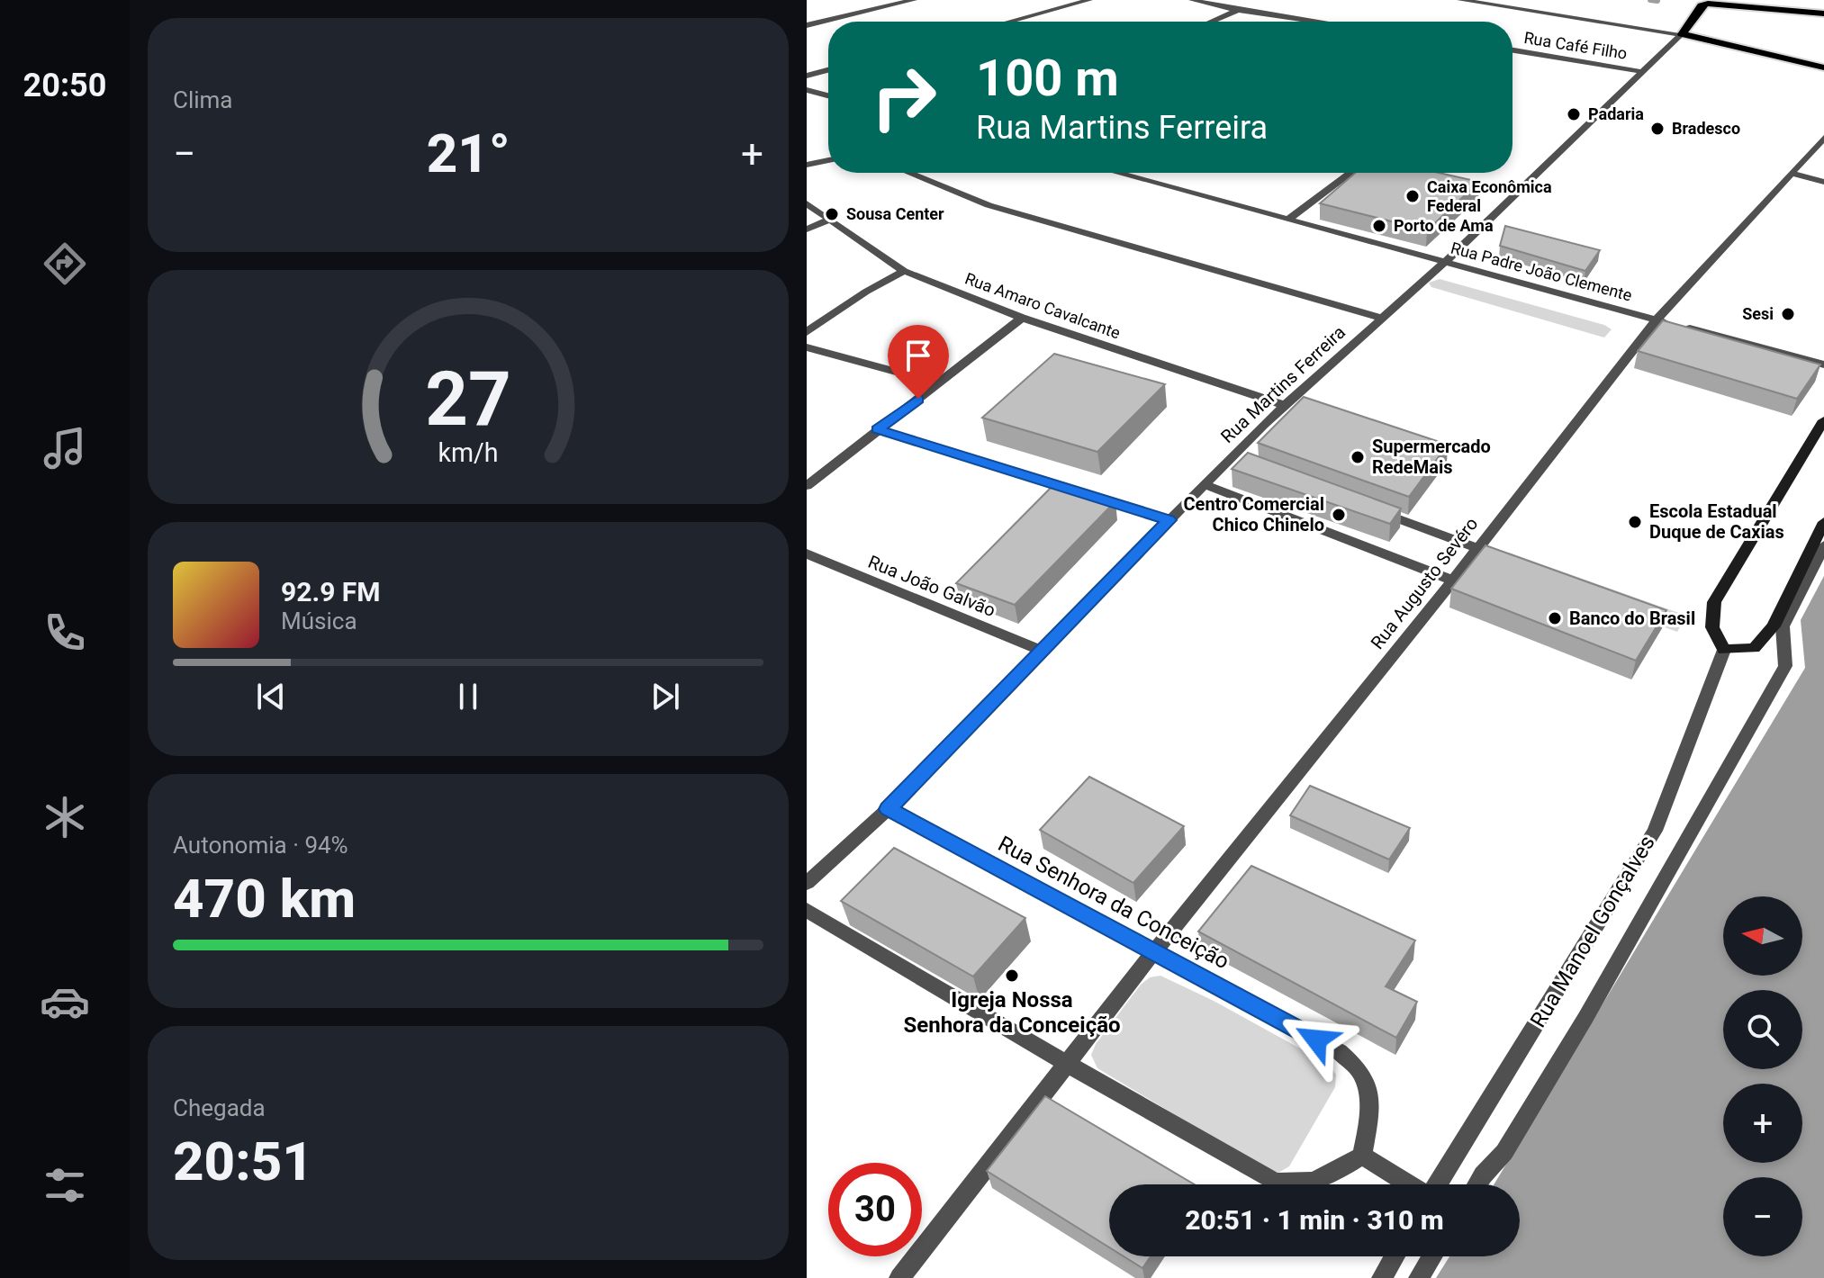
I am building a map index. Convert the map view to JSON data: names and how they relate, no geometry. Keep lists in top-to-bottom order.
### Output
{
  "streets": {
    "main road": ["Rua Martins Ferreira"],
    "street": [
      "Rua Café Filho",
      "Rua Padre João Clemente",
      "Rua Amaro Cavalcante",
      "Rua Augusto Sevéro",
      "Rua João Galvão",
      "Rua Senhora da Conceição",
      "Rua Manoel Gonçalves"
    ]
  },
  "crossings": [
    ["Rua Café Filho", "Rua Martins Ferreira"],
    ["Rua Padre João Clemente", "Rua Martins Ferreira"],
    ["Rua Padre João Clemente", "Rua Augusto Sevéro"],
    ["Rua Amaro Cavalcante", "Rua Martins Ferreira"],
    ["Rua Martins Ferreira", "Rua João Galvão"],
    ["Rua Martins Ferreira", "Rua Senhora da Conceição"],
    ["Rua Augusto Sevéro", "Rua Senhora da Conceição"]
  ],
  "places": [
    "Padaria",
    "Bradesco",
    "Caixa Econômica Federal",
    "Sousa Center",
    "Porto de Ama",
    "Sesi",
    "Supermercado RedeMais",
    "Centro Comercial Chico Chinelo",
    "Escola Estadual Duque de Caxias",
    "Banco do Brasil",
    "Igreja Nossa Senhora da Conceição"
  ],
  "north": "left",
  "page": {
    "tabs": "20:50",
    "tile": [
      "Clima",
      ["Autonomia · 94%", "470 km"],
      ["Chegada", "20:51"]
    ],
    "turn": ["100 m", "Rua Martins Ferreira"],
    "heat": ["−", "21°", "+"],
    "song": ["92.9 FM", "Música"],
    "map_buttons": ["+", "−"],
    "limit": "30",
    "trip": "20:51 · 1 min · 310 m",
    "gauge": ["27", "km/h"]
  }
}
